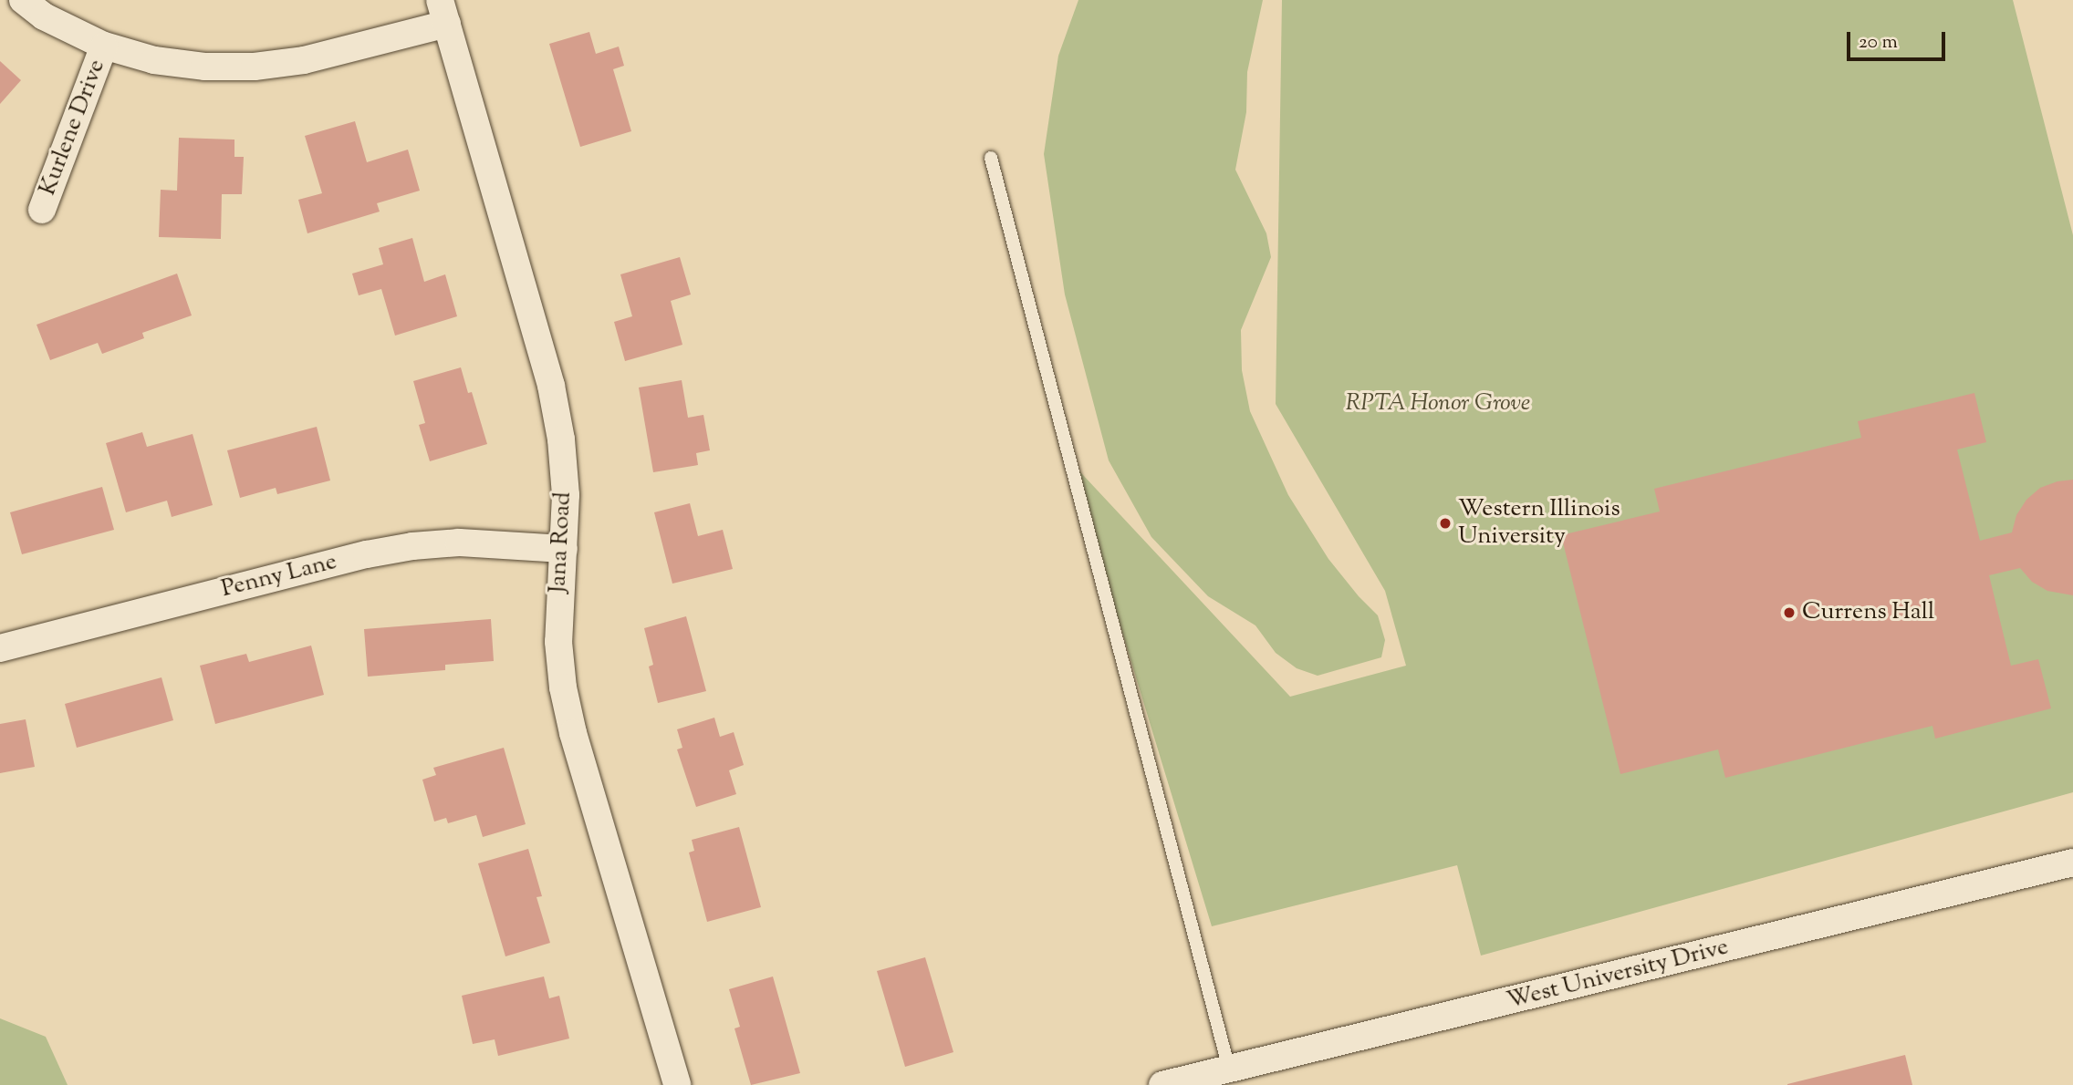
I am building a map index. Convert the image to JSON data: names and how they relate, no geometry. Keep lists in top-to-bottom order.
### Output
{
  "streets": {
    "street": [
      "Kurlene Drive",
      "Jana Road",
      "Penny Lane",
      "West University Drive"
    ]
  },
  "crossings": [
    ["Jana Road", "Penny Lane"]
  ],
  "parks": ["RPTA Honor Grove"],
  "places": ["Western Illinois University", "Currens Hall"],
  "scale_bar": "20 m"
}
